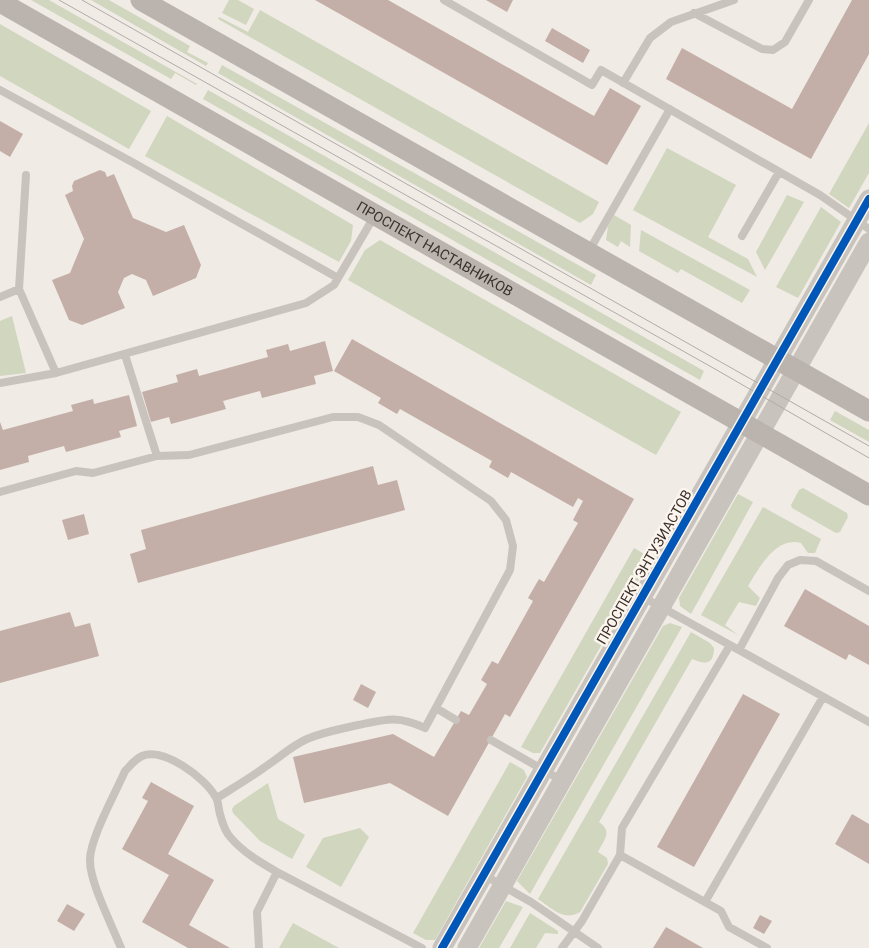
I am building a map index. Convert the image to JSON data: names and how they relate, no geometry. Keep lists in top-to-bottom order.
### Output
{
  "streets": {
    "main road": ["ПРОСПЕКТ НАСТАВНИКОВ"],
    "street": ["ПРОСПЕКТ ЭНТУЗИАСТОВ"]
  },
  "crossings": [
    ["ПРОСПЕКТ НАСТАВНИКОВ", "ПРОСПЕКТ ЭНТУЗИАСТОВ"]
  ]
}
